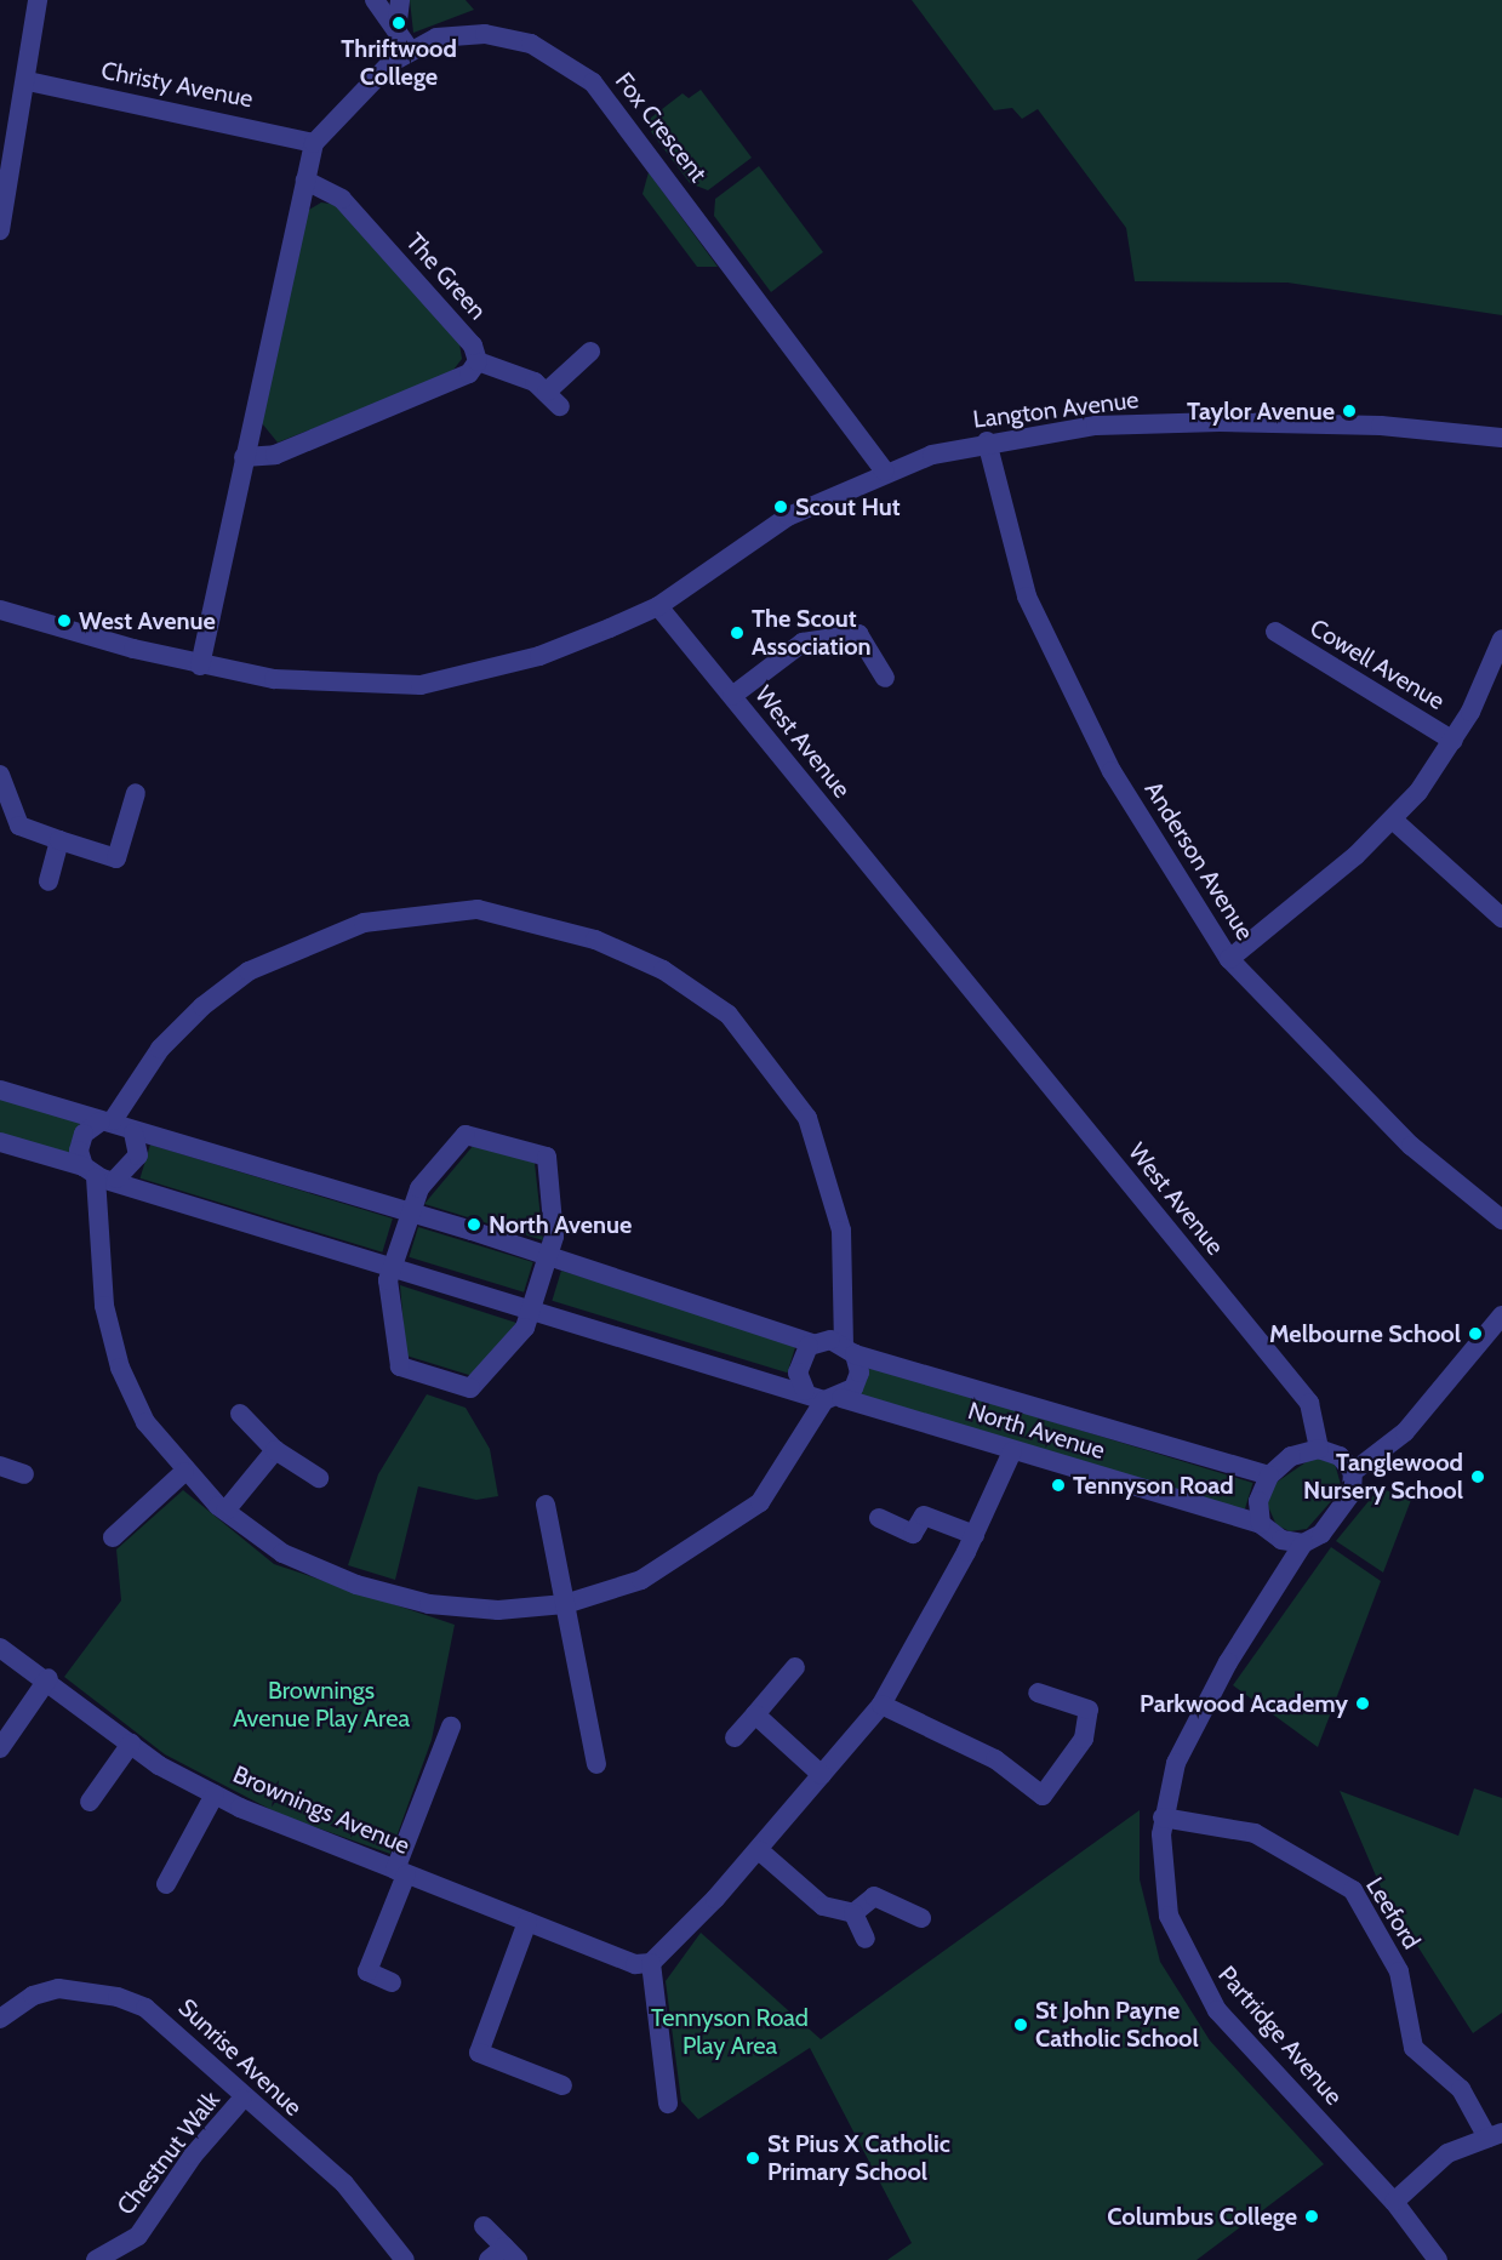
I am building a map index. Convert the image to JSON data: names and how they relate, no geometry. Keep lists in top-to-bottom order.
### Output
{
  "streets": {
    "street": [
      "Christy Avenue",
      "Fox Crescent",
      "The Green",
      "Langton Avenue",
      "Cowell Avenue",
      "West Avenue",
      "Anderson Avenue",
      "North Avenue",
      "Brownings Avenue",
      "Leeford",
      "Partridge Avenue",
      "Sunrise Avenue",
      "Chestnut Walk"
    ]
  },
  "crossings": [
    ["Christy Avenue", "Fox Crescent"],
    ["Fox Crescent", "Langton Avenue"],
    ["Langton Avenue", "West Avenue"],
    ["Langton Avenue", "Anderson Avenue"],
    ["West Avenue", "North Avenue"],
    ["West Avenue", "Partridge Avenue"],
    ["North Avenue", "Partridge Avenue"],
    ["Leeford", "Partridge Avenue"],
    ["Sunrise Avenue", "Chestnut Walk"]
  ],
  "parks": ["Brownings Avenue Play Area", "Tennyson Road Play Area"],
  "places": [
    "Thriftwood College",
    "Taylor Avenue",
    "Scout Hut",
    "West Avenue",
    "The Scout Association",
    "North Avenue",
    "Melbourne School",
    "Tanglewood Nursery School",
    "Tennyson Road",
    "Parkwood Academy",
    "St John Payne Catholic School",
    "St Pius X Catholic Primary School",
    "Columbus College"
  ]
}
